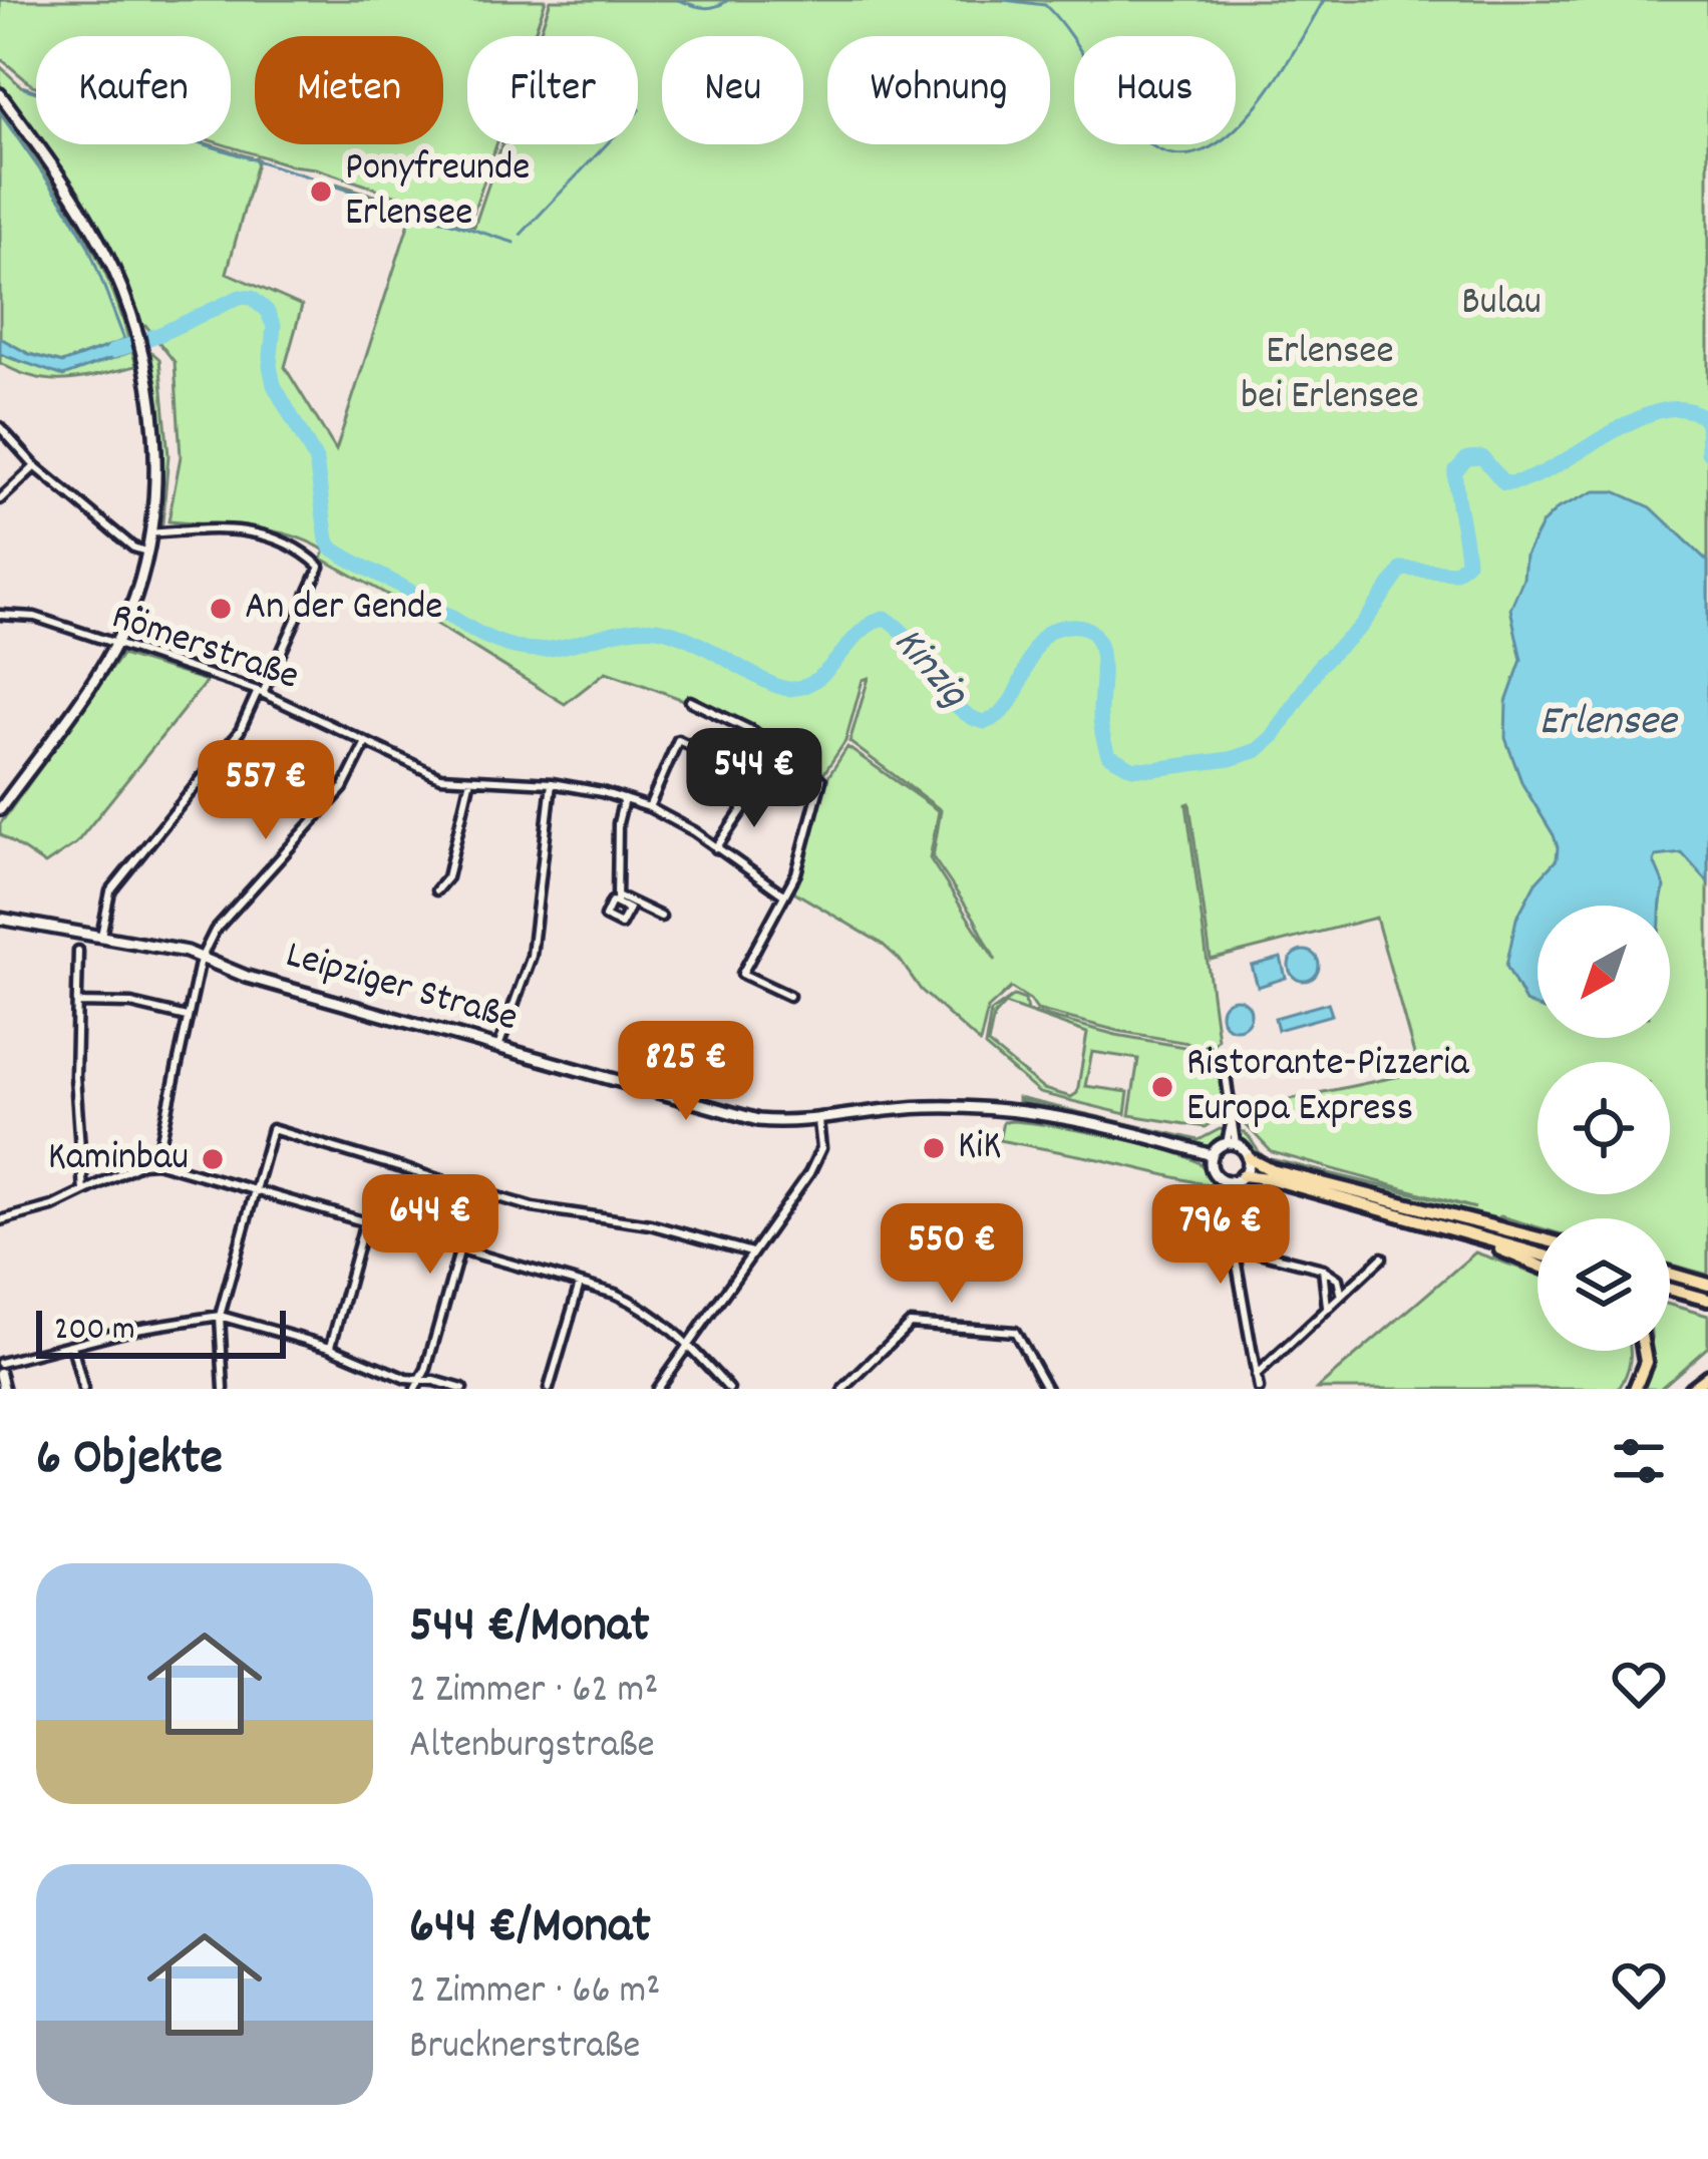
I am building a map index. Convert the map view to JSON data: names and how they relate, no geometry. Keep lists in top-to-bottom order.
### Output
{
  "streets": {
    "main road": ["Leipziger Straße"],
    "street": ["Römerstraße"]
  },
  "water": ["Kinzig", "Erlensee"],
  "parks": ["Bulau", "Erlensee bei Erlensee"],
  "places": [
    "Ponyfreunde Erlensee",
    "An der Gende",
    "Ristorante-Pizzeria Europa Express",
    "KiK",
    "Kaminbau"
  ],
  "scale_bar": "200 m",
  "north": "bottom left",
  "page": {
    "chip": [
      "Kaufen",
      "Mieten",
      "Filter",
      "Neu",
      "Wohnung",
      "Haus"
    ],
    "price": [
      "544 €",
      "557 €",
      "825 €",
      "644 €",
      "796 €",
      "550 €"
    ],
    "scale": "200 m",
    "heading": "6 Objekte",
    "list": [
      {
        "name": "544 €/Monat",
        "note": "2 Zimmer · 62 m² · Altenburgstraße"
      },
      {
        "name": "644 €/Monat",
        "note": "2 Zimmer · 66 m² · Brucknerstraße"
      }
    ]
  }
}
